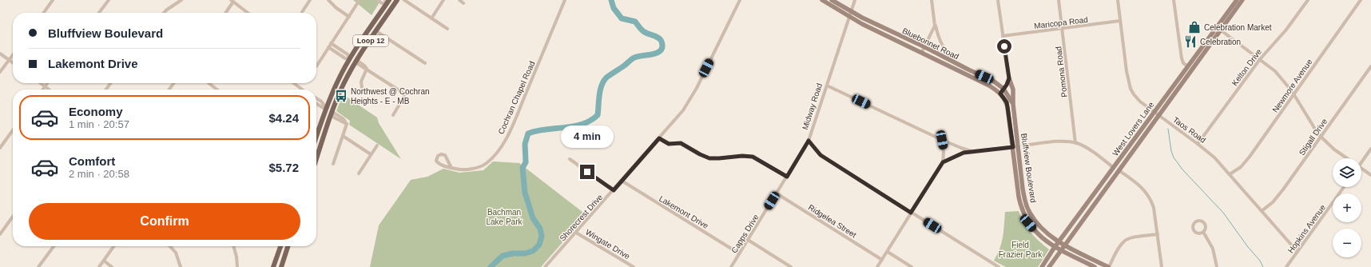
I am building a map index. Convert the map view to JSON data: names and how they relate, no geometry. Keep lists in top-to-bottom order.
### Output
{
  "streets": {
    "main road": [
      "Loop 12",
      "Bluebonnet Road",
      "West Lovers Lane",
      "Bluffview Boulevard"
    ],
    "street": [
      "Maricopa Road",
      "Kelton Drive",
      "Pomona Road",
      "Newmore Avenue",
      "Cochran Chapel Road",
      "Midway Road",
      "Taos Road",
      "Stigall Drive",
      "Lakemont Drive",
      "Shorecrest Drive",
      "Ridgelea Street",
      "Hopkins Avenue",
      "Capps Drive",
      "Wingate Drive"
    ]
  },
  "crossings": [
    ["Maricopa Road", "Pomona Road"],
    ["Maricopa Road", "Taos Road"],
    ["Bluebonnet Road", "Midway Road"],
    ["Bluebonnet Road", "Bluffview Boulevard"],
    ["Kelton Drive", "Taos Road"],
    ["Newmore Avenue", "Taos Road"],
    ["Midway Road", "Capps Drive"],
    ["West Lovers Lane", "Taos Road"],
    ["West Lovers Lane", "Bluffview Boulevard"],
    ["Taos Road", "Stigall Drive"],
    ["Taos Road", "Hopkins Avenue"],
    ["Lakemont Drive", "Shorecrest Drive"],
    ["Lakemont Drive", "Capps Drive"],
    ["Shorecrest Drive", "Wingate Drive"],
    ["Ridgelea Street", "Capps Drive"]
  ],
  "parks": ["Bachman Lake Park", "Field Frazier Park"],
  "places": {
    "shop": ["Celebration Market"],
    "restaurant": ["Celebration"],
    "bus stop": ["Northwest @ Cochran Heights - E - MB"]
  },
  "page": {
    "banner": ["Bluffview Boulevard", "Lakemont Drive"],
    "list": [
      {
        "name": "Economy",
        "note": "1 min · 20:57",
        "value": "$4.24"
      },
      {
        "name": "Comfort",
        "note": "2 min · 20:58",
        "value": "$5.72"
      }
    ],
    "bubble": "4 min",
    "map_buttons": ["+", "−"],
    "buttons": "Confirm"
  }
}
